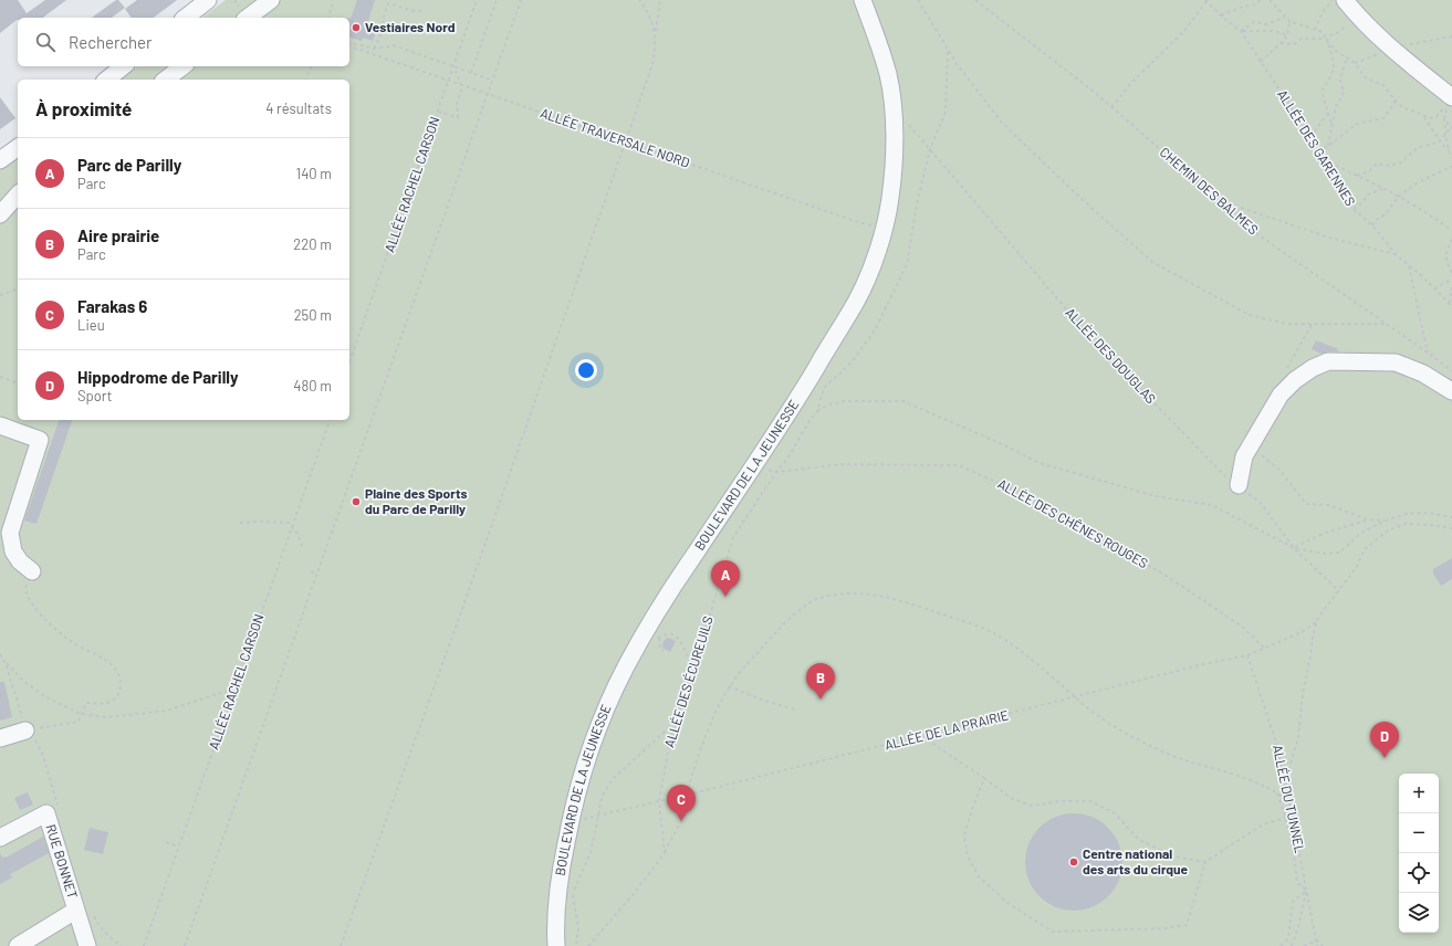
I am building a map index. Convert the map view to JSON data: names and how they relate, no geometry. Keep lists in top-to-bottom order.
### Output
{
  "streets": {
    "street": ["BOULEVARD DE LA JEUNESSE", "RUE BONNET"],
    "path": [
      "ALLÉE TRAVERSALE NORD",
      "ALLÉE DES GARENNES",
      "ALLÉE RACHEL CARSON",
      "CHEMIN DES BALMES",
      "ALLÉE DES DOUGLAS",
      "ALLÉE DES CHÊNES ROUGES",
      "ALLÉE DES ÉCUREUILS",
      "ALLÉE DE LA PRAIRIE",
      "ALLÉE DU TUNNEL"
    ]
  },
  "crossings": [
    ["ALLÉE TRAVERSALE NORD", "ALLÉE RACHEL CARSON"],
    ["ALLÉE TRAVERSALE NORD", "BOULEVARD DE LA JEUNESSE"],
    ["ALLÉE DES DOUGLAS", "BOULEVARD DE LA JEUNESSE"],
    ["BOULEVARD DE LA JEUNESSE", "ALLÉE DES CHÊNES ROUGES"],
    ["BOULEVARD DE LA JEUNESSE", "ALLÉE DE LA PRAIRIE"],
    ["ALLÉE DES CHÊNES ROUGES", "ALLÉE DES ÉCUREUILS"],
    ["ALLÉE DES CHÊNES ROUGES", "ALLÉE DE LA PRAIRIE"],
    ["ALLÉE DES ÉCUREUILS", "ALLÉE DE LA PRAIRIE"],
    ["ALLÉE DE LA PRAIRIE", "ALLÉE DU TUNNEL"]
  ],
  "places": ["Vestiaires Nord", "Plaine des Sports du Parc de Parilly", "Centre national des arts du cirque"],
  "page": {
    "search": "Rechercher",
    "heading": ["À proximité", "4 résultats"],
    "list": [
      {
        "mark": "A",
        "name": "Parc de Parilly",
        "note": "Parc",
        "value": "140 m"
      },
      {
        "mark": "B",
        "name": "Aire prairie",
        "note": "Parc",
        "value": "220 m"
      },
      {
        "mark": "C",
        "name": "Farakas 6",
        "note": "Lieu",
        "value": "250 m"
      },
      {
        "mark": "D",
        "name": "Hippodrome de Parilly",
        "note": "Sport",
        "value": "480 m"
      }
    ],
    "pins": [
      "A",
      "B",
      "D",
      "C"
    ],
    "map_buttons": ["+", "−"]
  }
}
